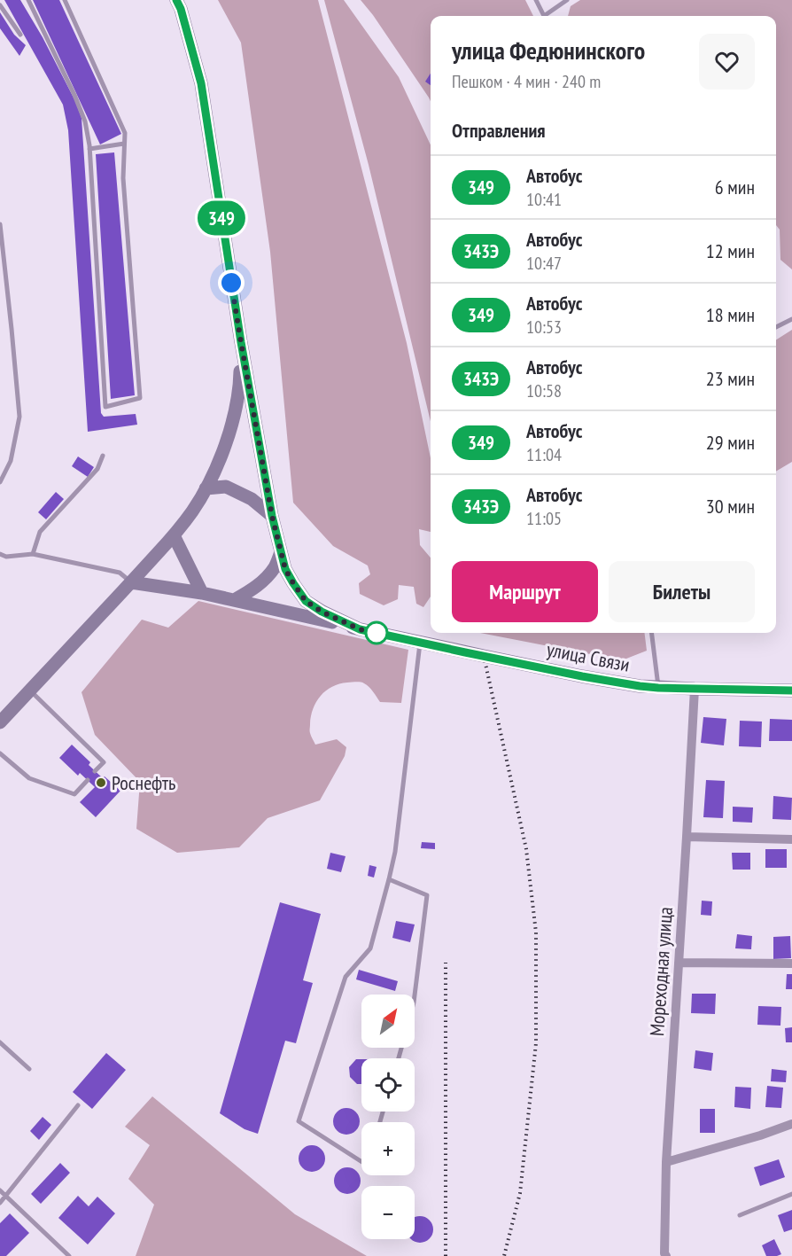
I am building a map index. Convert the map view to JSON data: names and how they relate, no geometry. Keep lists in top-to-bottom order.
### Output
{
  "streets": {
    "main road": ["улица Связи"],
    "street": ["Мореходная улица"]
  },
  "crossings": [
    ["улица Связи", "Мореходная улица"]
  ],
  "places": ["Роснефть"],
  "lines": ["bus line 349"],
  "north": "top right",
  "page": {
    "on_map": "349",
    "heading": [
      ["улица Федюнинского", "Пешком · 4 мин · 240 m"],
      "Отправления"
    ],
    "list": [
      {
        "mark": "349",
        "name": "Автобус",
        "note": "10:41",
        "value": "6 мин"
      },
      {
        "mark": "343Э",
        "name": "Автобус",
        "note": "10:47",
        "value": "12 мин"
      },
      {
        "mark": "349",
        "name": "Автобус",
        "note": "10:53",
        "value": "18 мин"
      },
      {
        "mark": "343Э",
        "name": "Автобус",
        "note": "10:58",
        "value": "23 мин"
      },
      {
        "mark": "349",
        "name": "Автобус",
        "note": "11:04",
        "value": "29 мин"
      },
      {
        "mark": "343Э",
        "name": "Автобус",
        "note": "11:05",
        "value": "30 мин"
      }
    ],
    "buttons": ["Маршрут", "Билеты"],
    "map_buttons": ["+", "−"]
  }
}
